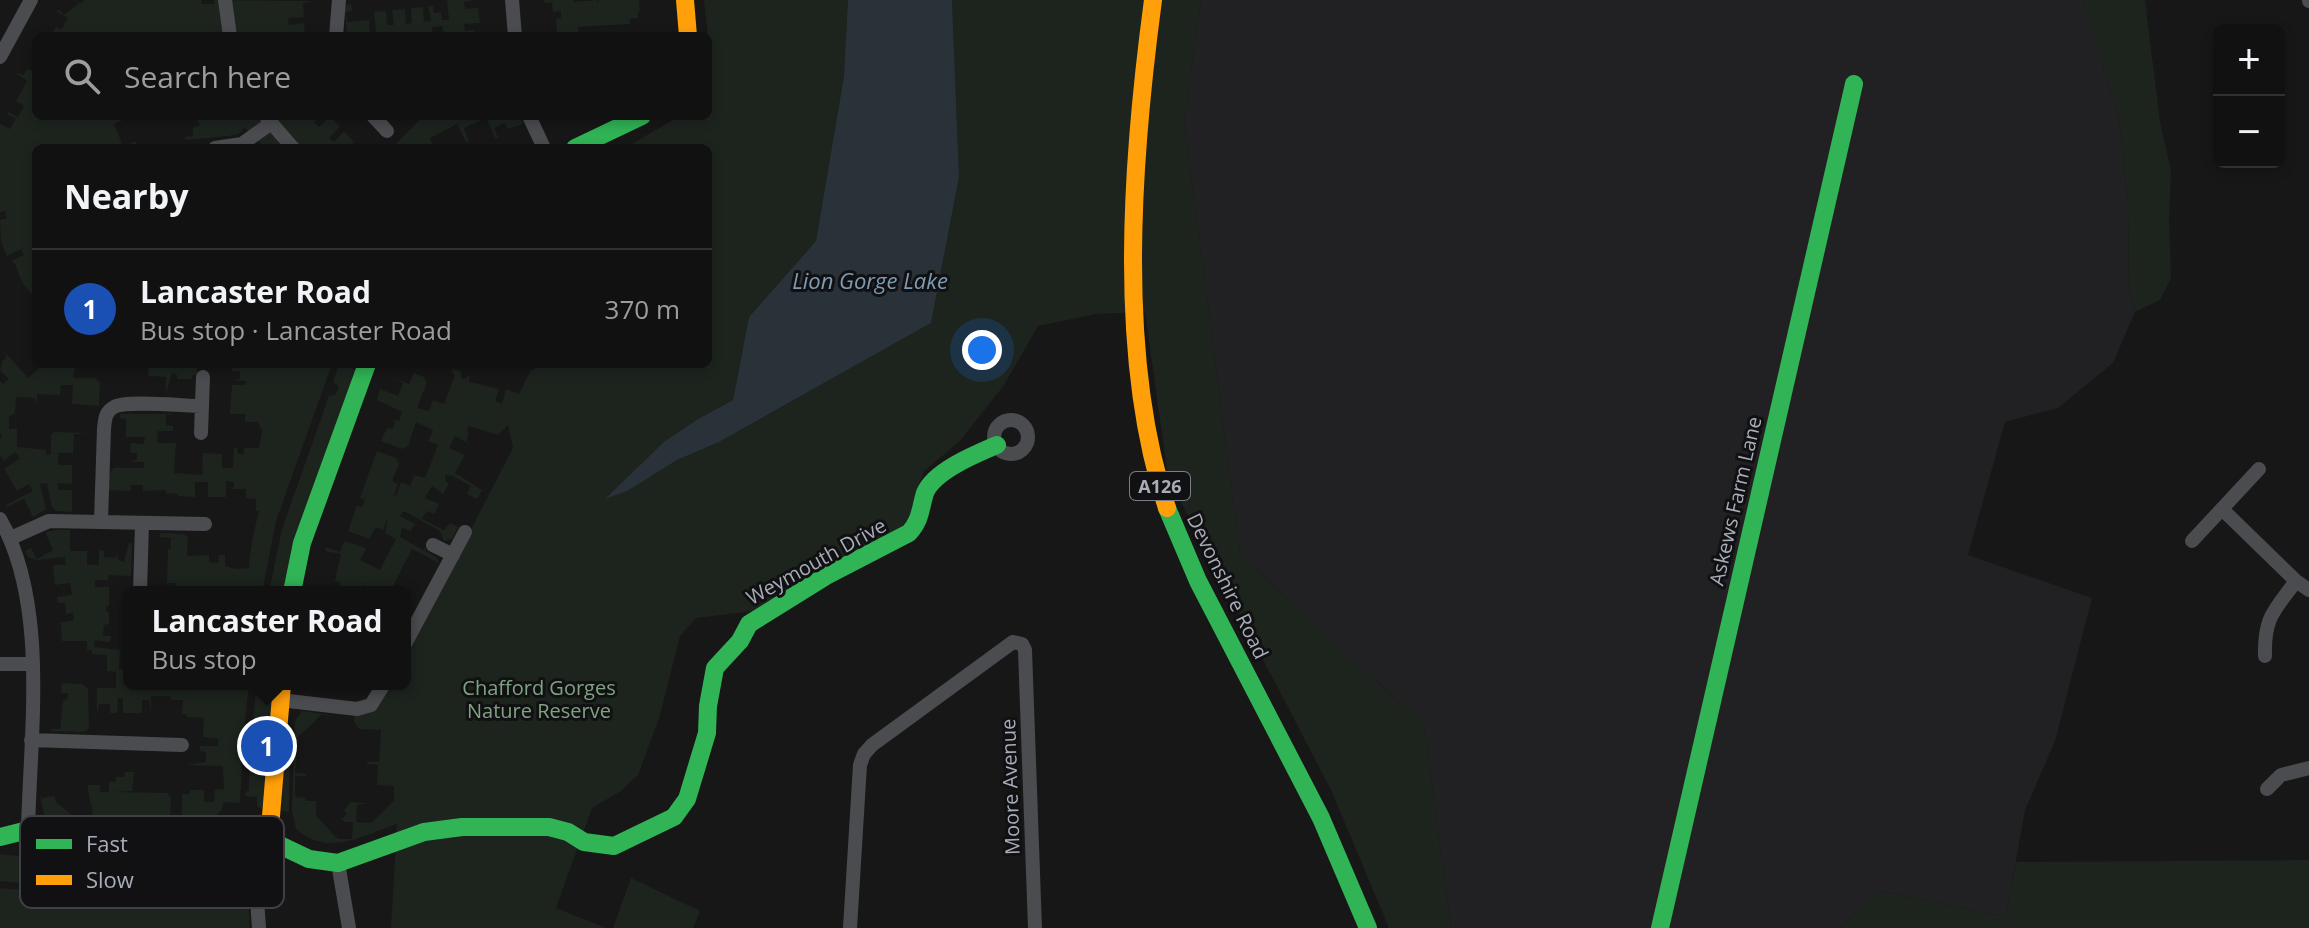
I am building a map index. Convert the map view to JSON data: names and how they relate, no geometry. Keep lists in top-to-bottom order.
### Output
{
  "streets": {
    "street": [
      "A126",
      "Askews Farm Lane",
      "Weymouth Drive",
      "Devonshire Road",
      "Moore Avenue"
    ]
  },
  "water": ["Lion Gorge Lake"],
  "parks": ["Chafford Gorges Nature Reserve"],
  "legend": ["Fast", "Slow"],
  "page": {
    "map_buttons": ["+", "−"],
    "search": "Search here",
    "heading": "Nearby",
    "list": [
      {
        "mark": "1",
        "name": "Lancaster Road",
        "note": "Bus stop · Lancaster Road",
        "value": "370 m"
      }
    ],
    "popup": ["Lancaster Road", "Bus stop"],
    "pins": "1"
  }
}
